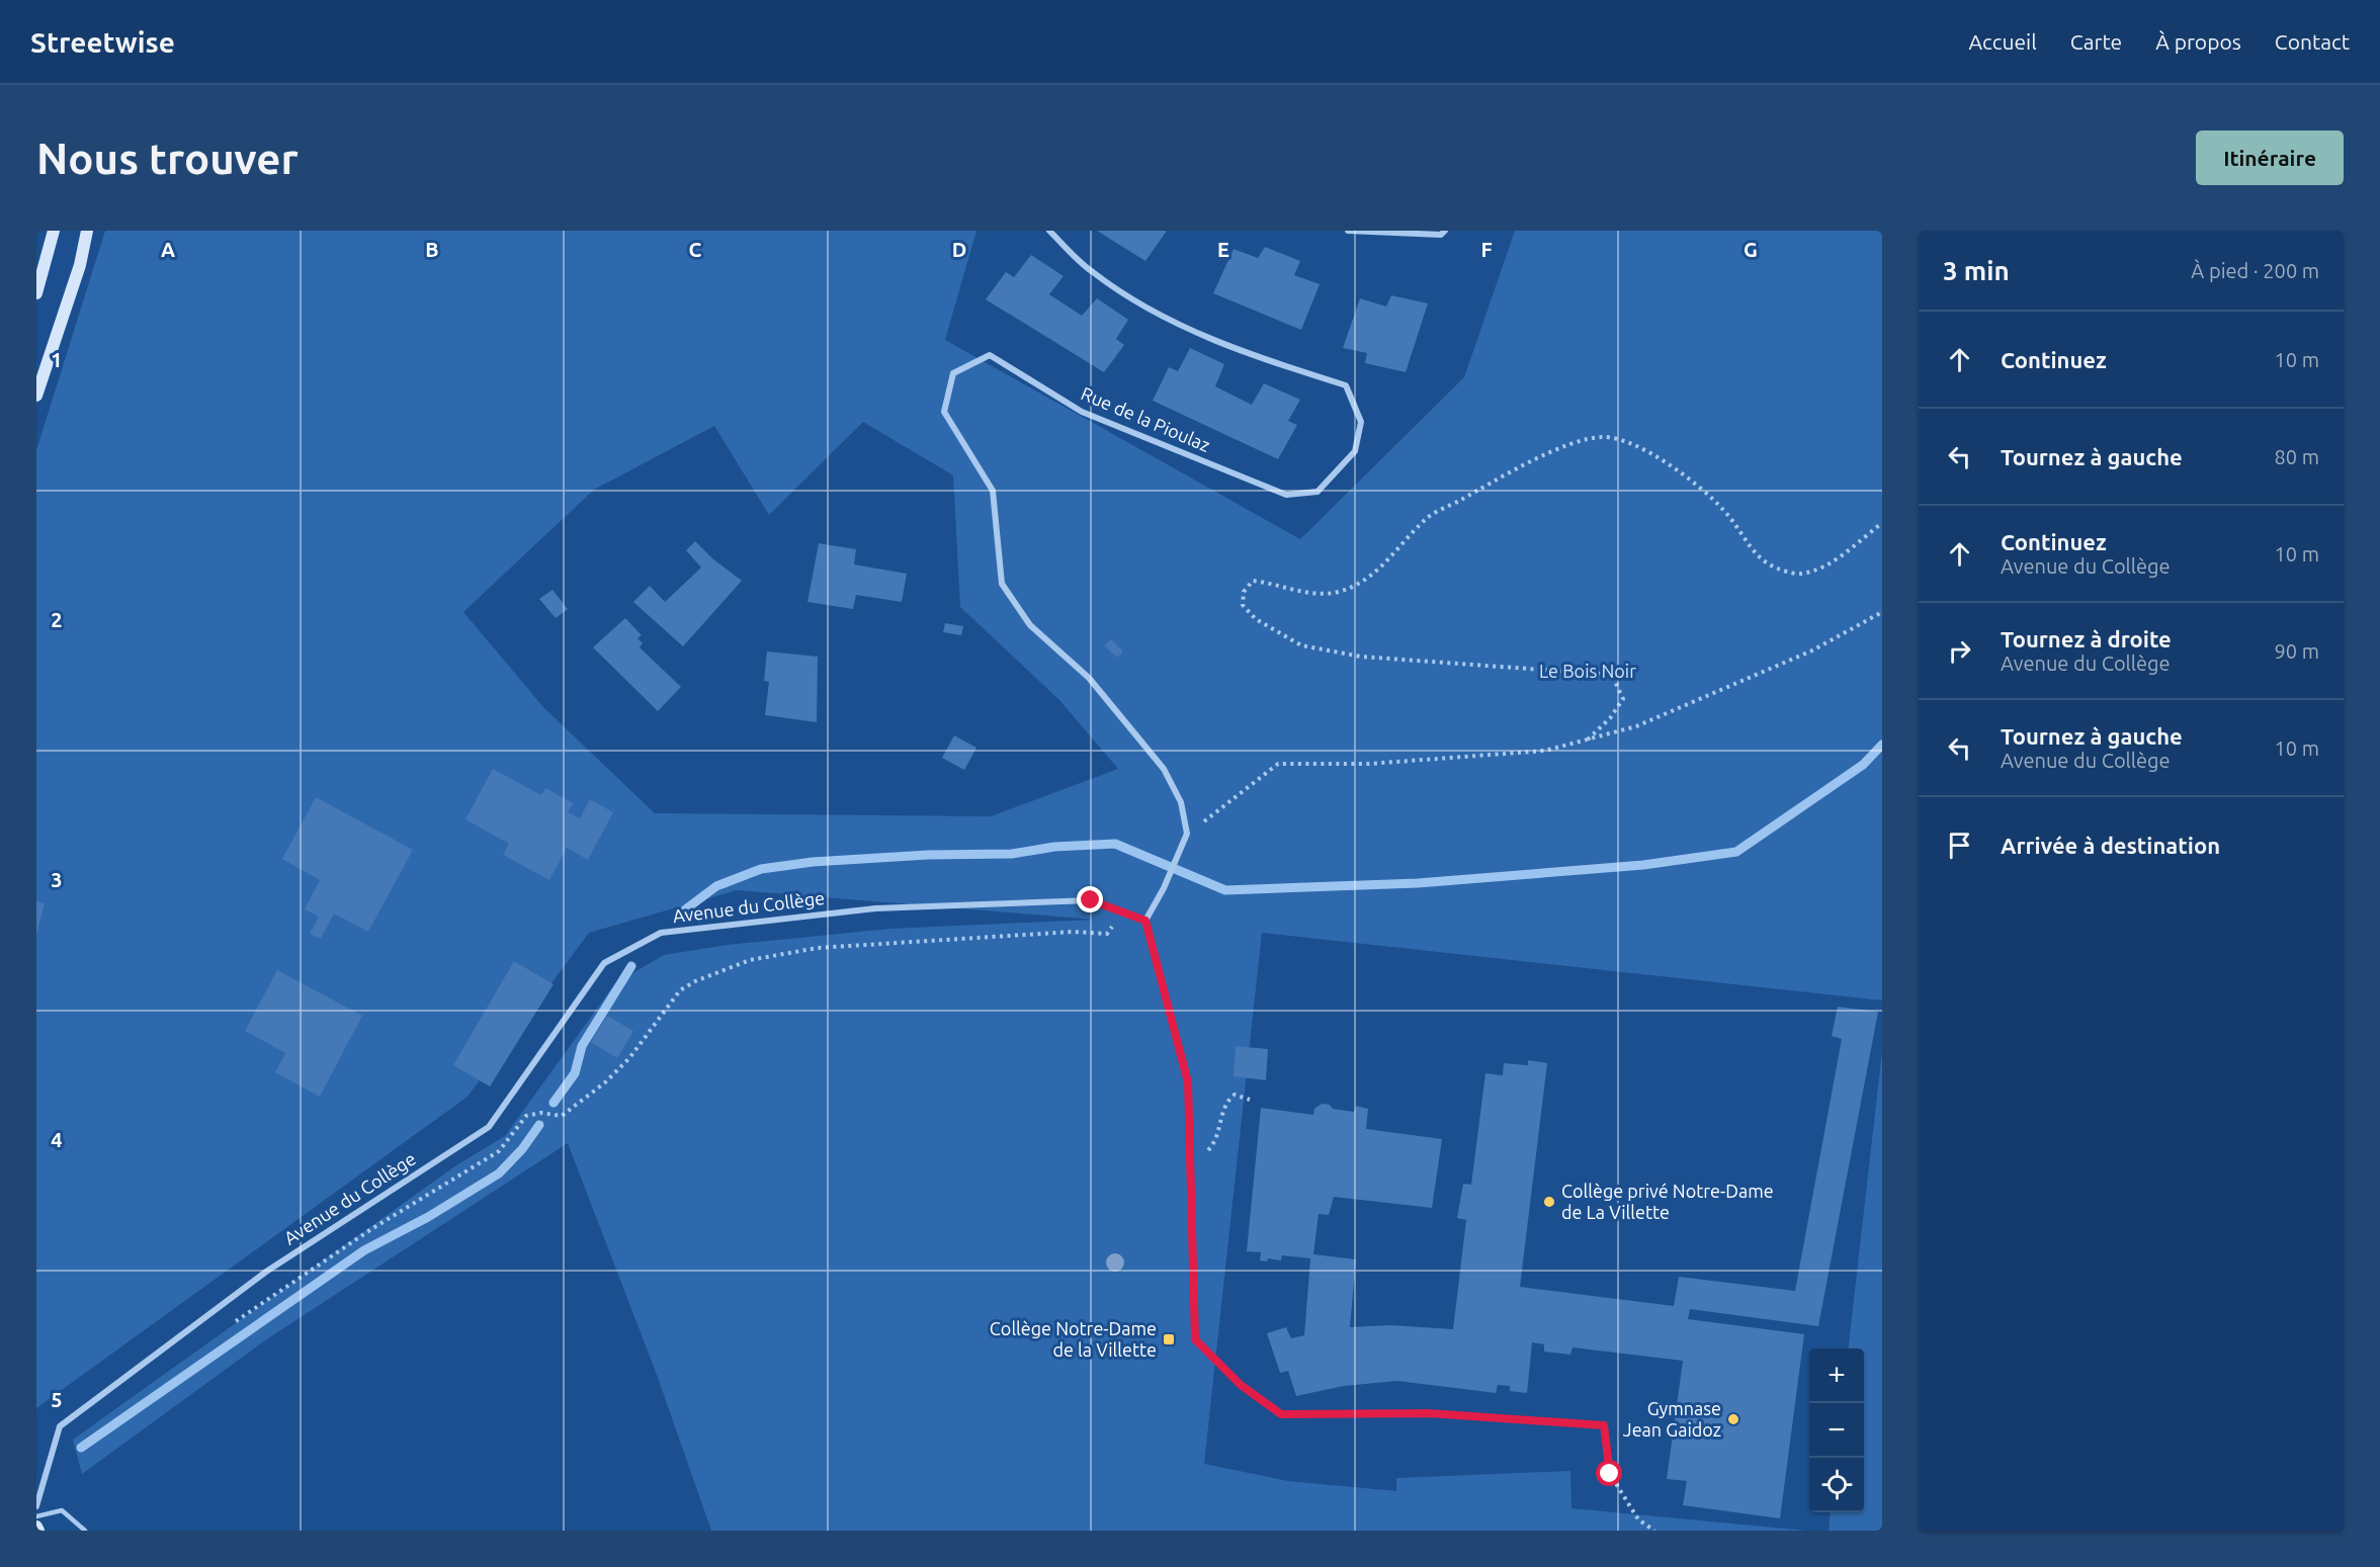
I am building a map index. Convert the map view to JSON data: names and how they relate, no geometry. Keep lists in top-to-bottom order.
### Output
{
  "streets": {
    "street": ["Rue de la Pioulaz", "Avenue du Collège"]
  },
  "crossings": [
    ["Rue de la Pioulaz", "Avenue du Collège"]
  ],
  "parks": ["Le Bois Noir"],
  "places": {
    "other": ["Collège privé Notre-Dame de La Villette", "Gymnase Jean Gaidoz"],
    "transit": ["Collège Notre-Dame de la Villette"]
  },
  "page": {
    "header": "Streetwise",
    "nav": [
      "Accueil",
      "Carte",
      "À propos",
      "Contact"
    ],
    "buttons": "Itinéraire",
    "title": "Nous trouver",
    "heading": ["3 min", "À pied · 200 m"],
    "list": [
      ["Continuez", "10 m"],
      ["Tournez à gauche", "80 m"],
      ["Continuez", "Avenue du Collège", "10 m"],
      ["Tournez à droite", "Avenue du Collège", "90 m"],
      ["Tournez à gauche", "Avenue du Collège", "10 m"],
      "Arrivée à destination"
    ],
    "map_buttons": ["+", "−"]
  },
  "grid": {
    "columns": [
      "A",
      "B",
      "C",
      "D",
      "E",
      "F",
      "G"
    ],
    "rows": [
      "1",
      "2",
      "3",
      "4",
      "5"
    ]
  }
}
